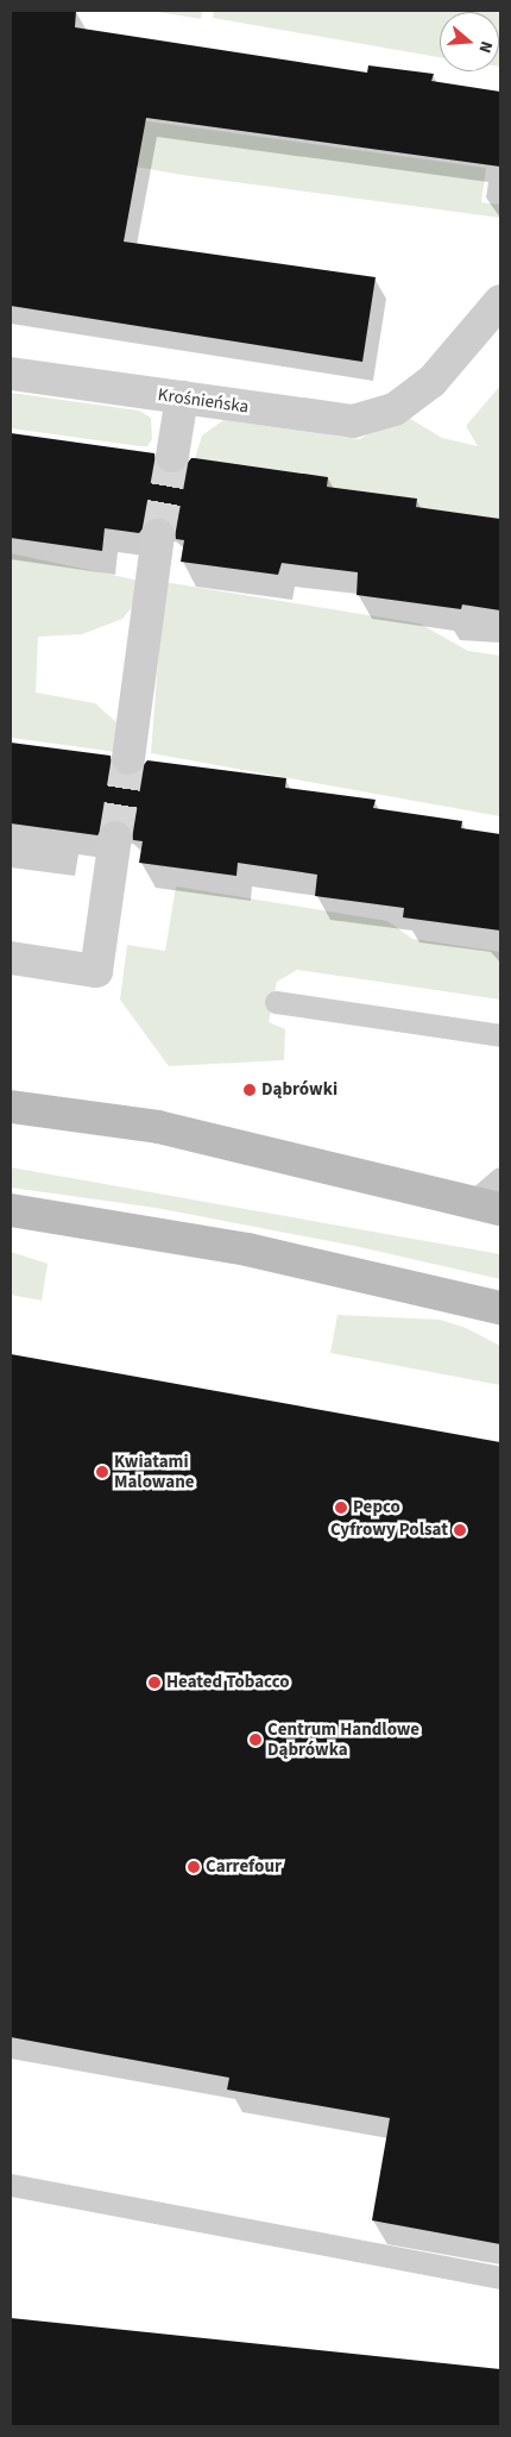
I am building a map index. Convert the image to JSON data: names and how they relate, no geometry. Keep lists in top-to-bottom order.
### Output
{
  "streets": {
    "street": ["Krośnieńska"]
  },
  "places": [
    "Dąbrówki",
    "Kwiatami Malowane",
    "Pepco",
    "Cyfrowy Polsat",
    "Heated Tobacco",
    "Centrum Handlowe Dąbrówka",
    "Carrefour"
  ],
  "north": "right"
}
